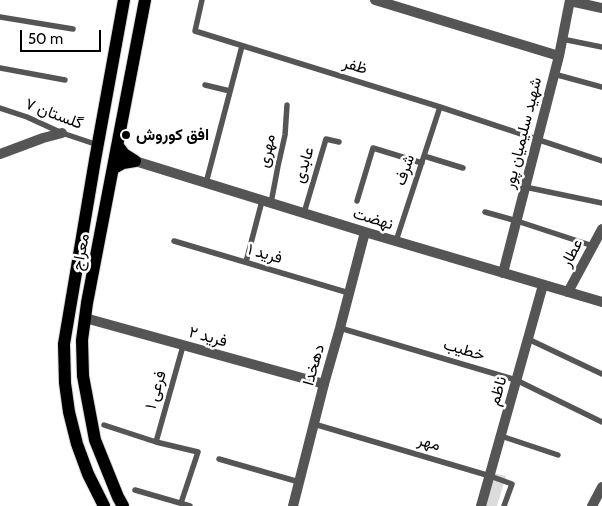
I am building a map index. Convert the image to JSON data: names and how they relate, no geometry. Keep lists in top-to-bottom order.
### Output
{
  "streets": {
    "main road": ["معراج"],
    "street": [
      "شهید سلیمیان پور",
      "نهضت",
      "عطار",
      "فرید ۲",
      "دهخدا",
      "ناظم"
    ],
    "lane": [
      "ظفر",
      "گلستان ۷",
      "مهری",
      "عابدی",
      "شرف",
      "فرید ۱",
      "خطیب",
      "فرعی ۱",
      "مهر"
    ]
  },
  "crossings": [
    ["ظفر", "شهید سلیمیان پور"],
    ["ظفر", "شرف"],
    ["گلستان ۷", "معراج"],
    ["شهید سلیمیان پور", "نهضت"],
    ["مهری", "نهضت"],
    ["مهری", "فرید ۱"],
    ["عابدی", "نهضت"],
    ["شرف", "نهضت"],
    ["نهضت", "عطار"],
    ["نهضت", "دهخدا"],
    ["نهضت", "ناظم"],
    ["معراج", "فرید ۲"],
    ["فرید ۱", "دهخدا"],
    ["فرید ۲", "دهخدا"],
    ["فرید ۲", "فرعی ۱"],
    ["خطیب", "دهخدا"],
    ["خطیب", "ناظم"],
    ["دهخدا", "مهر"],
    ["ناظم", "مهر"]
  ],
  "places": ["افق کوروش"],
  "scale_bar": "50 m"
}
